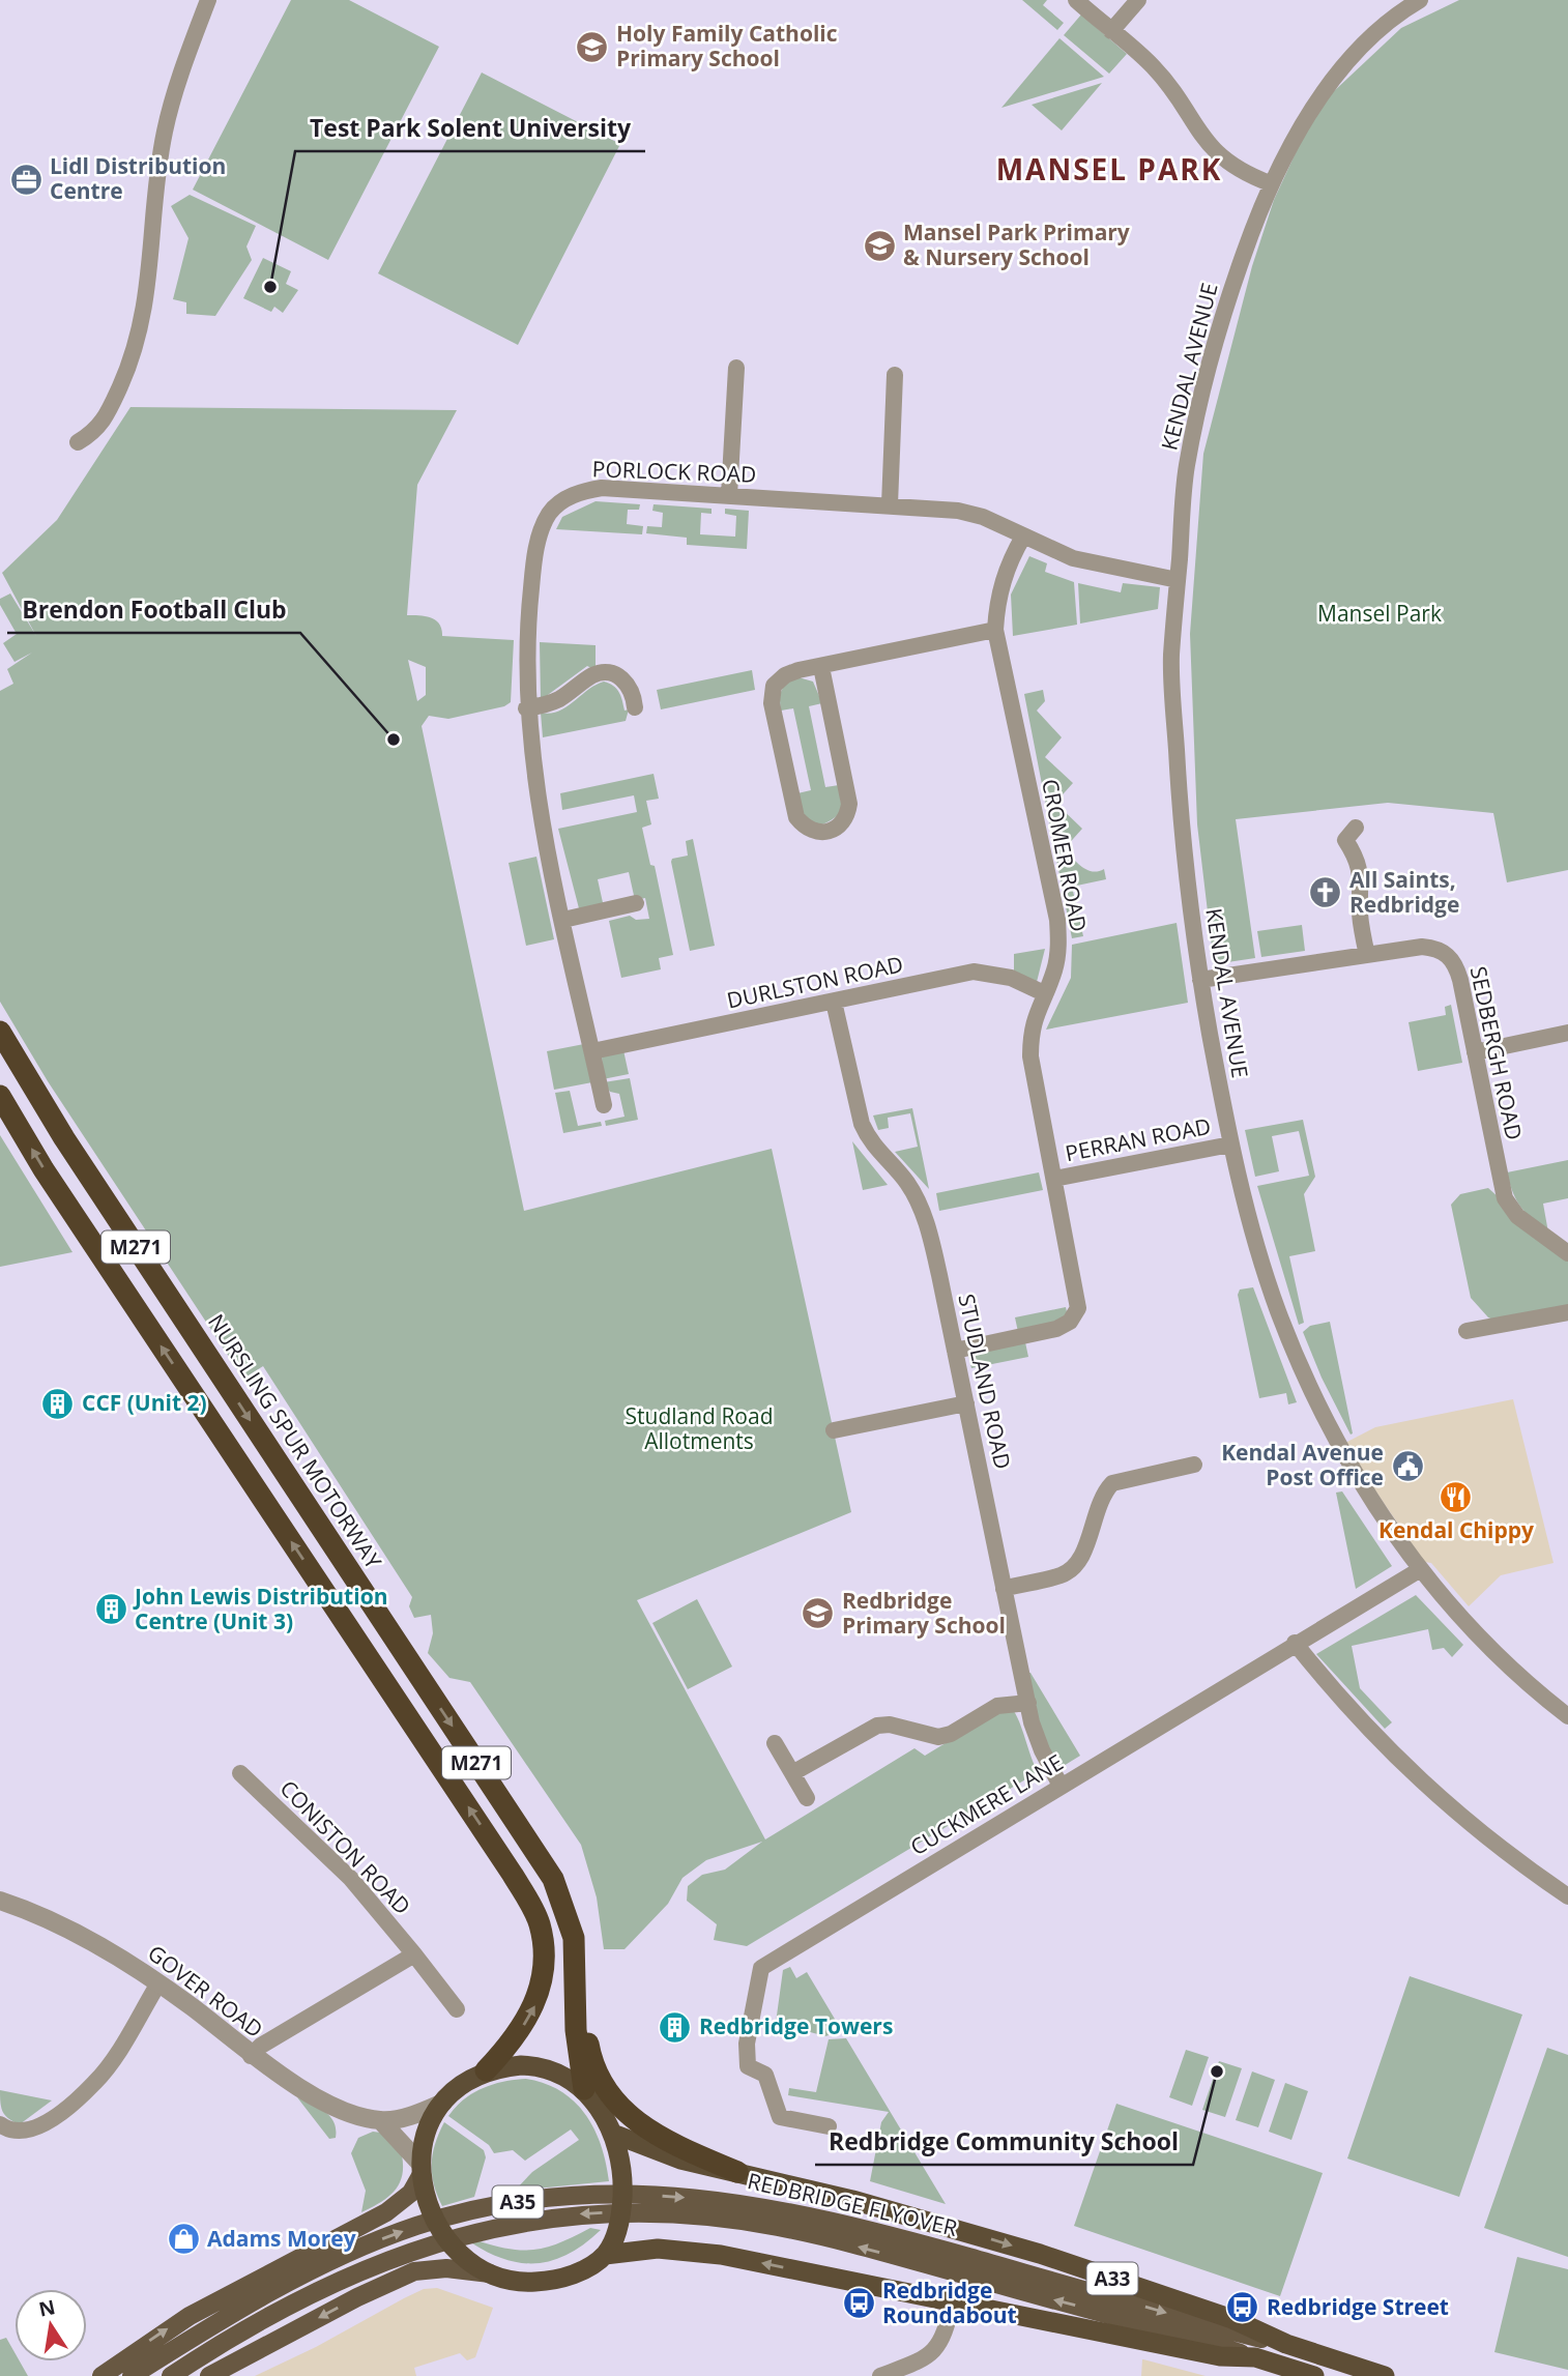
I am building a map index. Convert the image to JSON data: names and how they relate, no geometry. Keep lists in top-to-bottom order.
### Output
{
  "streets": {
    "highway": ["M271", "NURSLING SPUR MOTORWAY", "A33"],
    "main road": ["A35", "REDBRIDGE FLYOVER"],
    "street": [
      "KENDAL AVENUE",
      "PORLOCK ROAD",
      "CROMER ROAD",
      "DURLSTON ROAD",
      "SEDBERGH ROAD",
      "PERRAN ROAD",
      "STUDLAND ROAD",
      "CUCKMERE LANE",
      "CONISTON ROAD",
      "GOVER ROAD"
    ]
  },
  "crossings": [
    ["KENDAL AVENUE", "PORLOCK ROAD"],
    ["KENDAL AVENUE", "SEDBERGH ROAD"],
    ["KENDAL AVENUE", "PERRAN ROAD"],
    ["KENDAL AVENUE", "CUCKMERE LANE"],
    ["PORLOCK ROAD", "CROMER ROAD"],
    ["PORLOCK ROAD", "DURLSTON ROAD"],
    ["CROMER ROAD", "DURLSTON ROAD"],
    ["CROMER ROAD", "PERRAN ROAD"],
    ["CROMER ROAD", "STUDLAND ROAD"],
    ["DURLSTON ROAD", "STUDLAND ROAD"],
    ["M271", "NURSLING SPUR MOTORWAY"],
    ["M271", "GOVER ROAD"],
    ["M271", "A33"],
    ["STUDLAND ROAD", "CUCKMERE LANE"],
    ["NURSLING SPUR MOTORWAY", "GOVER ROAD"],
    ["NURSLING SPUR MOTORWAY", "A33"],
    ["GOVER ROAD", "A33"],
    ["REDBRIDGE FLYOVER", "A33"]
  ],
  "districts": ["MANSEL PARK"],
  "parks": ["Mansel Park", "Studland Road Allotments"],
  "places": {
    "school or university": ["Holy Family Catholic Primary School", "Mansel Park Primary & Nursery School", "Redbridge Primary School"],
    "office": ["Lidl Distribution Centre"],
    "other": ["Test Park Solent University", "Brendon Football Club", "Redbridge Community School"],
    "church": ["All Saints, Redbridge"],
    "building": ["CCF (Unit 2)", "John Lewis Distribution Centre (Unit 3)", "Redbridge Towers"],
    "public building": ["Kendal Avenue Post Office"],
    "restaurant": ["Kendal Chippy"],
    "shop": ["Adams Morey"],
    "bus stop": ["Redbridge Roundabout", "Redbridge Street"]
  },
  "north": "top"
}
